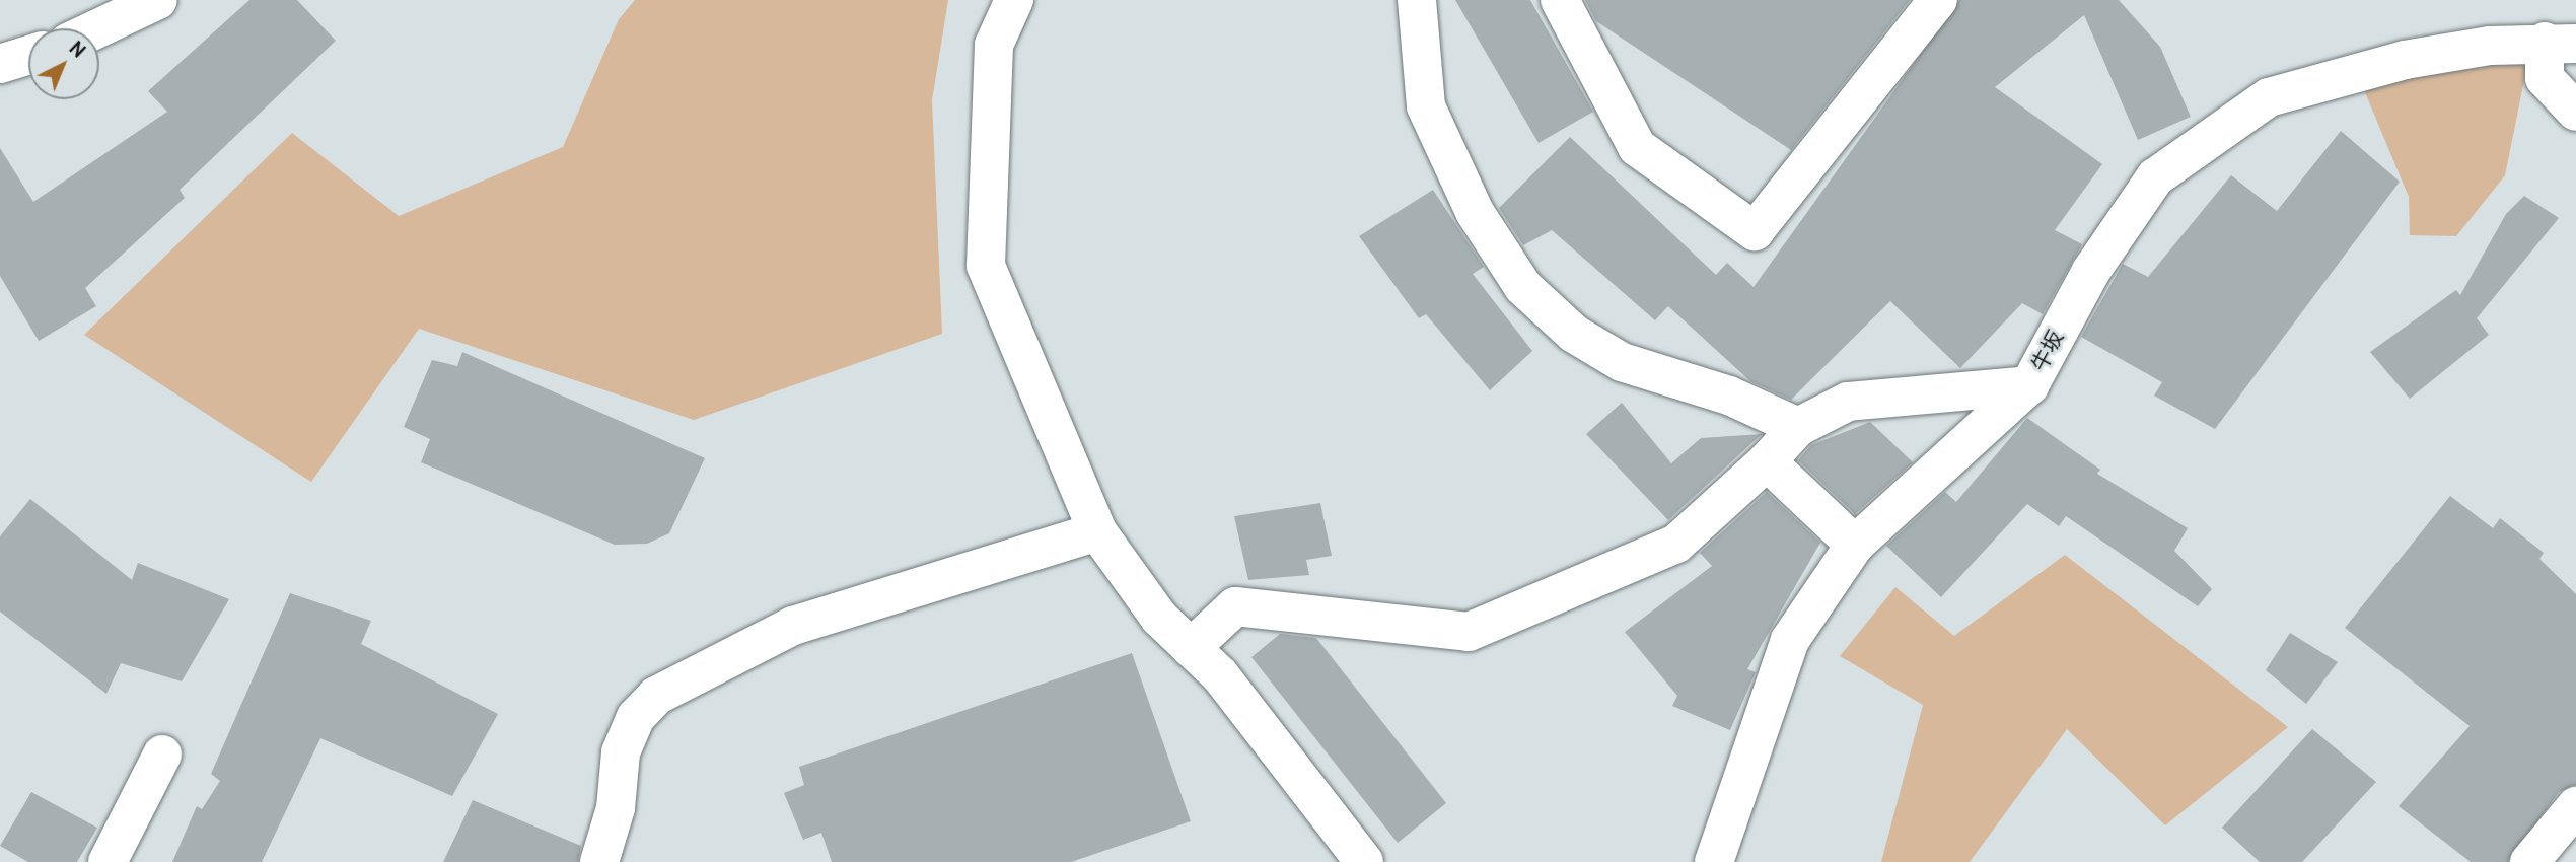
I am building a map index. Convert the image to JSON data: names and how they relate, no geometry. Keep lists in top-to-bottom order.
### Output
{
  "streets": {
    "street": ["牛坂"]
  },
  "north": "top right"
}
